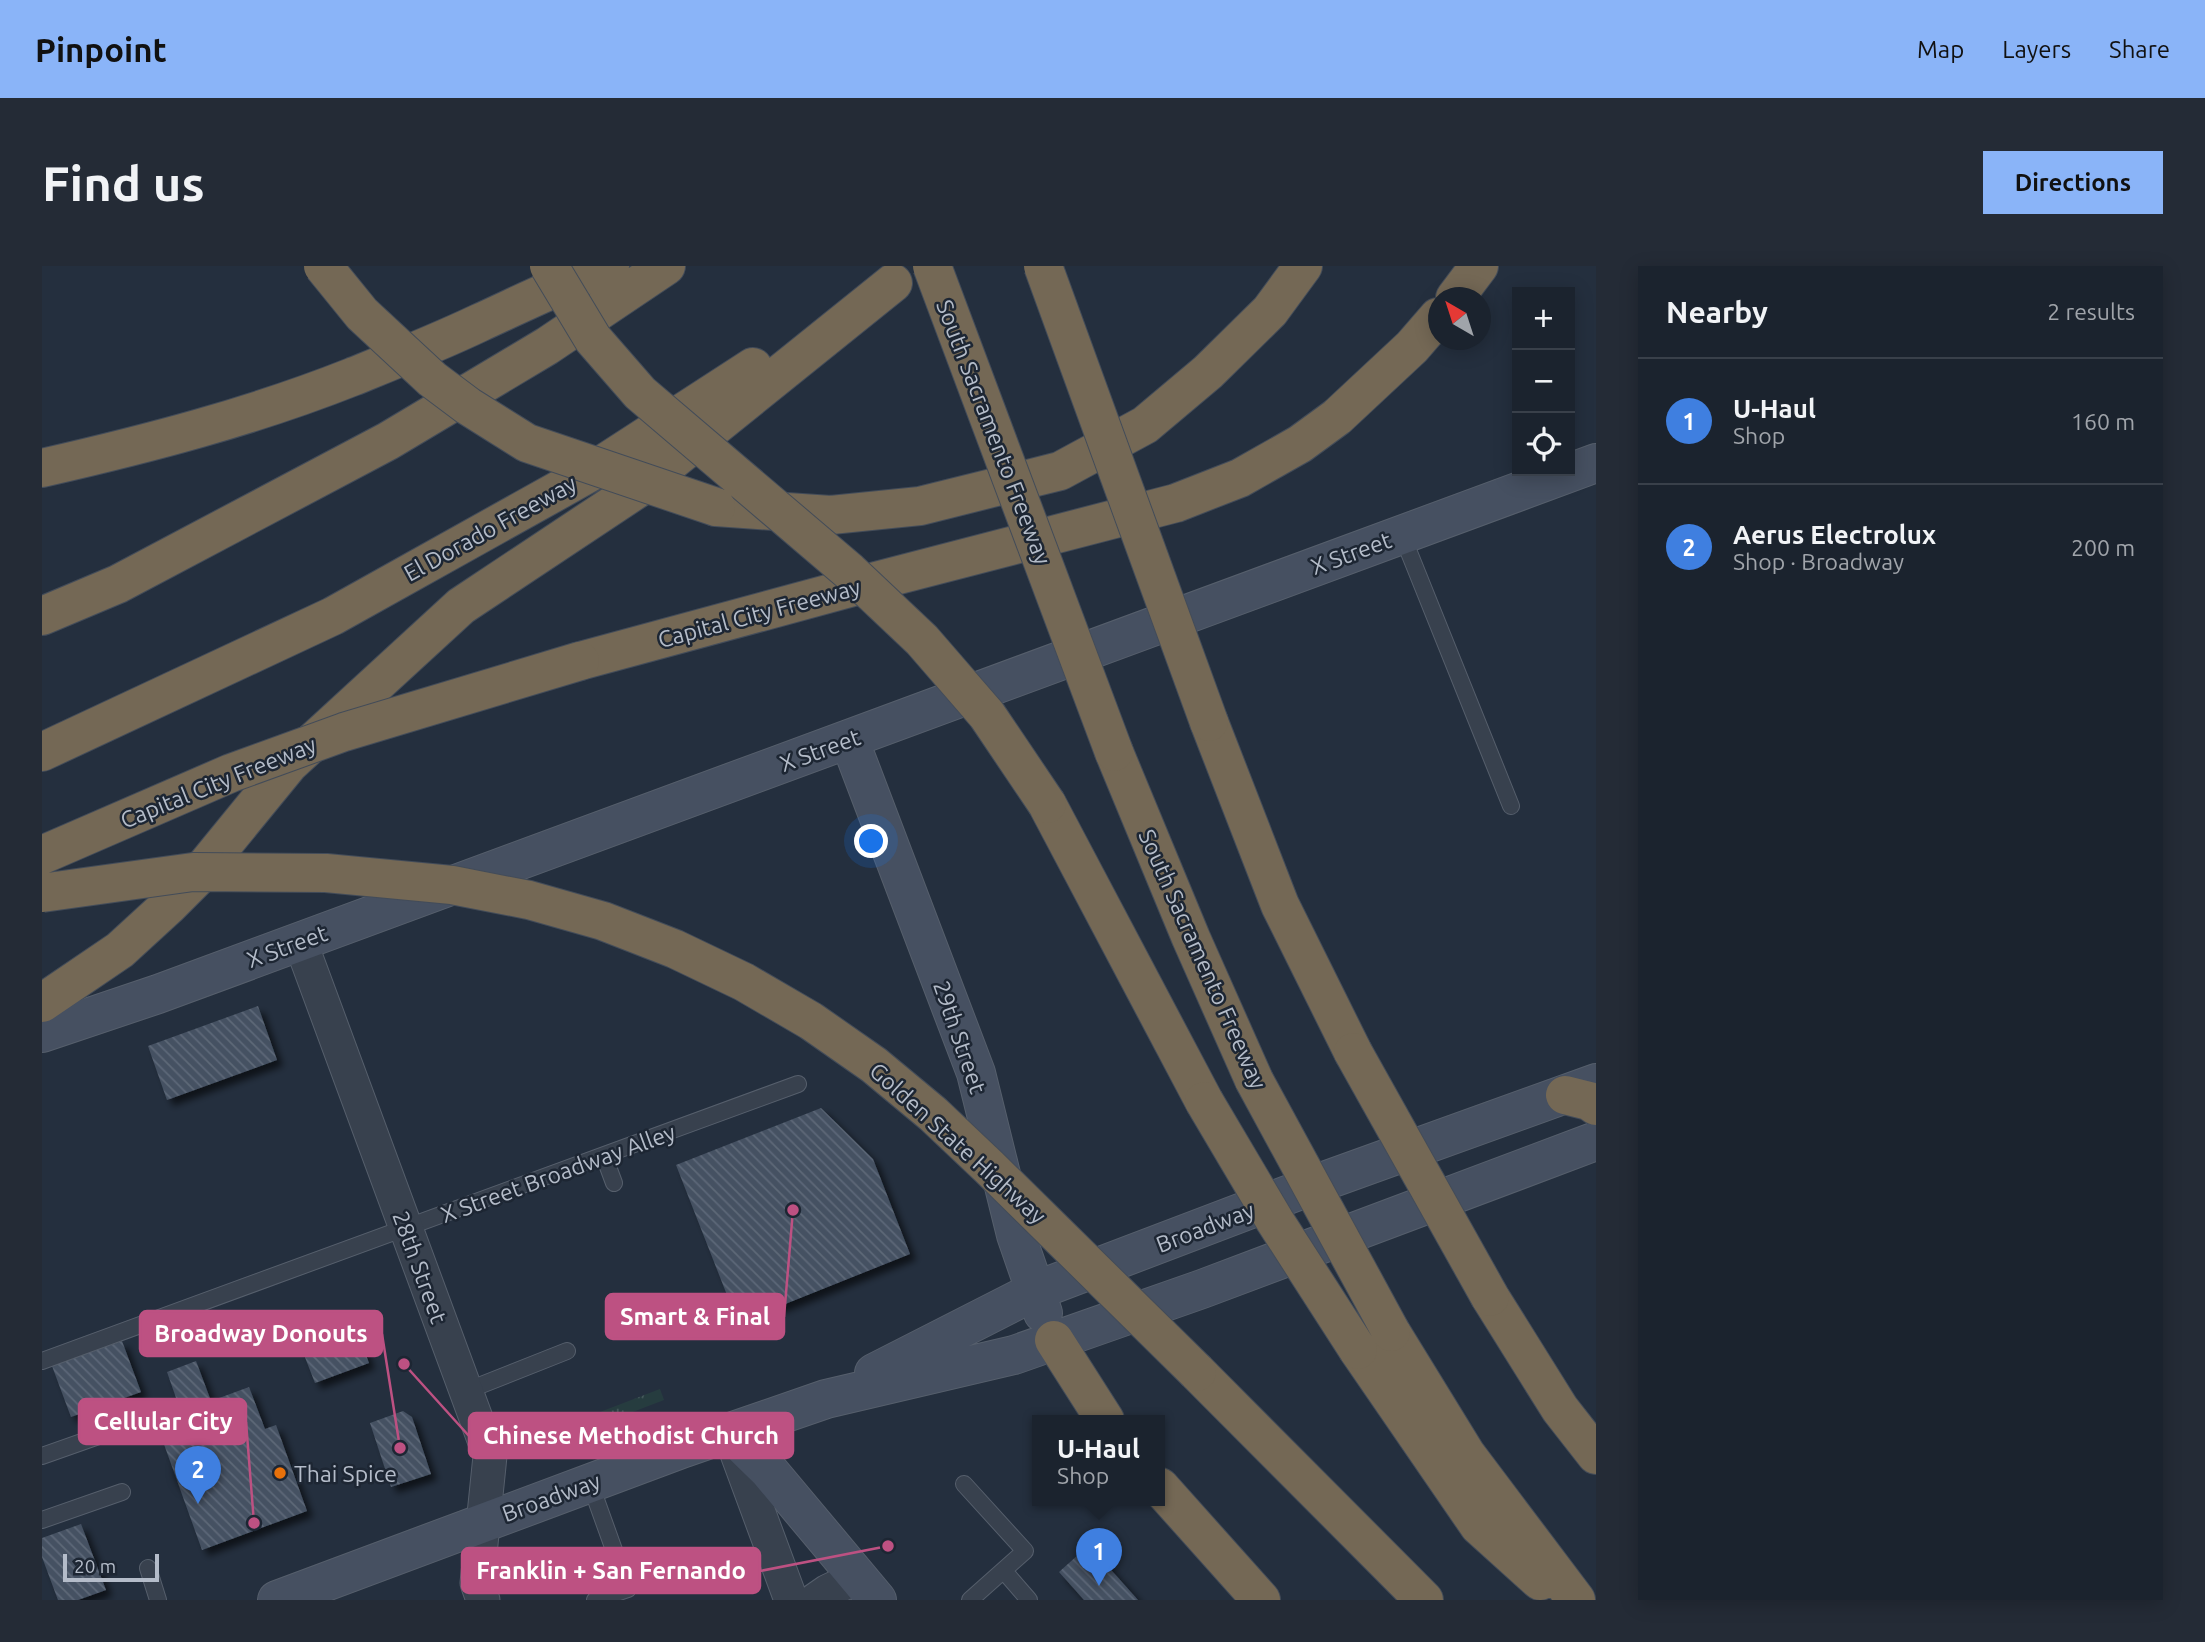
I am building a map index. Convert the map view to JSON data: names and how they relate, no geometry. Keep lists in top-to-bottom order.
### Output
{
  "streets": {
    "highway": [
      "South Sacramento Freeway",
      "El Dorado Freeway",
      "Capital City Freeway",
      "Golden State Highway"
    ],
    "main road": ["X Street", "29th Street", "Broadway"],
    "street": ["28th Street"],
    "lane": ["X Street Broadway Alley"]
  },
  "crossings": [
    ["X Street", "29th Street"],
    ["X Street", "28th Street"],
    ["29th Street", "Broadway"],
    ["X Street Broadway Alley", "28th Street"],
    ["Broadway", "28th Street"]
  ],
  "places": [
    "Smart & Final",
    "Chinese Methodist Church",
    "Broadway Donouts",
    "Thai Spice",
    "Cellular City",
    "Franklin + San Fernando"
  ],
  "scale_bar": "20 m",
  "north": "top left",
  "page": {
    "header": "Pinpoint",
    "nav": ["Map", "Layers", "Share"],
    "buttons": "Directions",
    "title": "Find us",
    "heading": ["Nearby", "2 results"],
    "map_buttons": ["+", "−"],
    "list": [
      {
        "mark": "1",
        "name": "U-Haul",
        "note": "Shop",
        "value": "160 m"
      },
      {
        "mark": "2",
        "name": "Aerus Electrolux",
        "note": "Shop · Broadway",
        "value": "200 m"
      }
    ],
    "popup": ["U-Haul", "Shop"],
    "pins": ["2", "1"],
    "scale": "20 m"
  }
}
